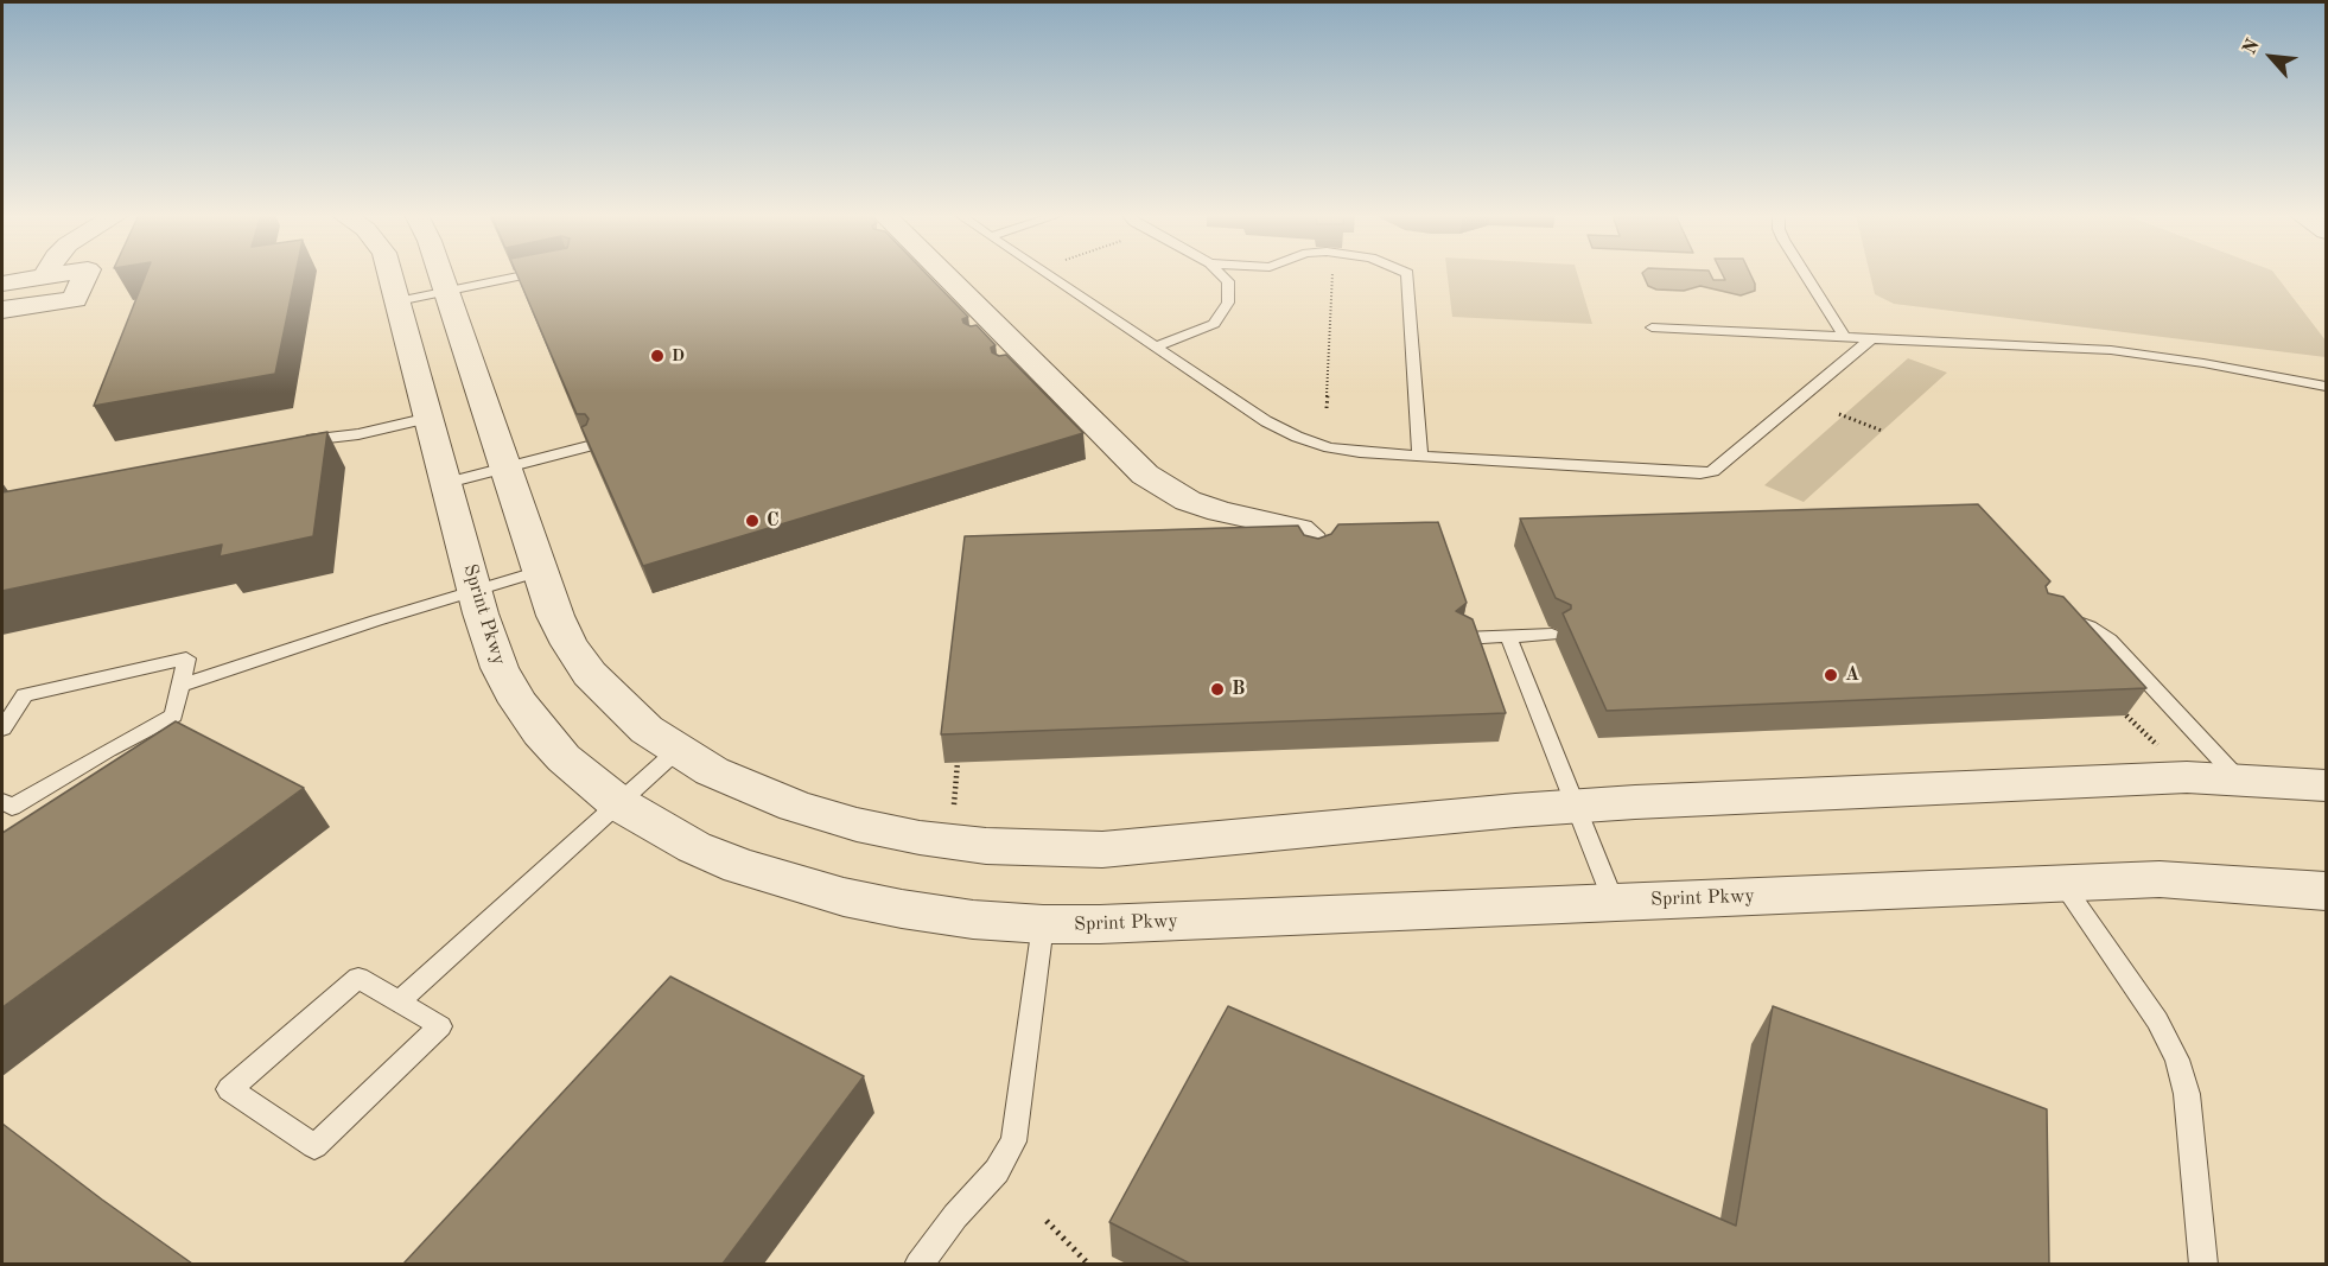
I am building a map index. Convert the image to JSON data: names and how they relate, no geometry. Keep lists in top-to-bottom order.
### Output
{
  "streets": {
    "street": ["Sprint Pkwy"]
  },
  "places": [
    "D",
    "C",
    "A",
    "B"
  ],
  "north": "top left"
}
